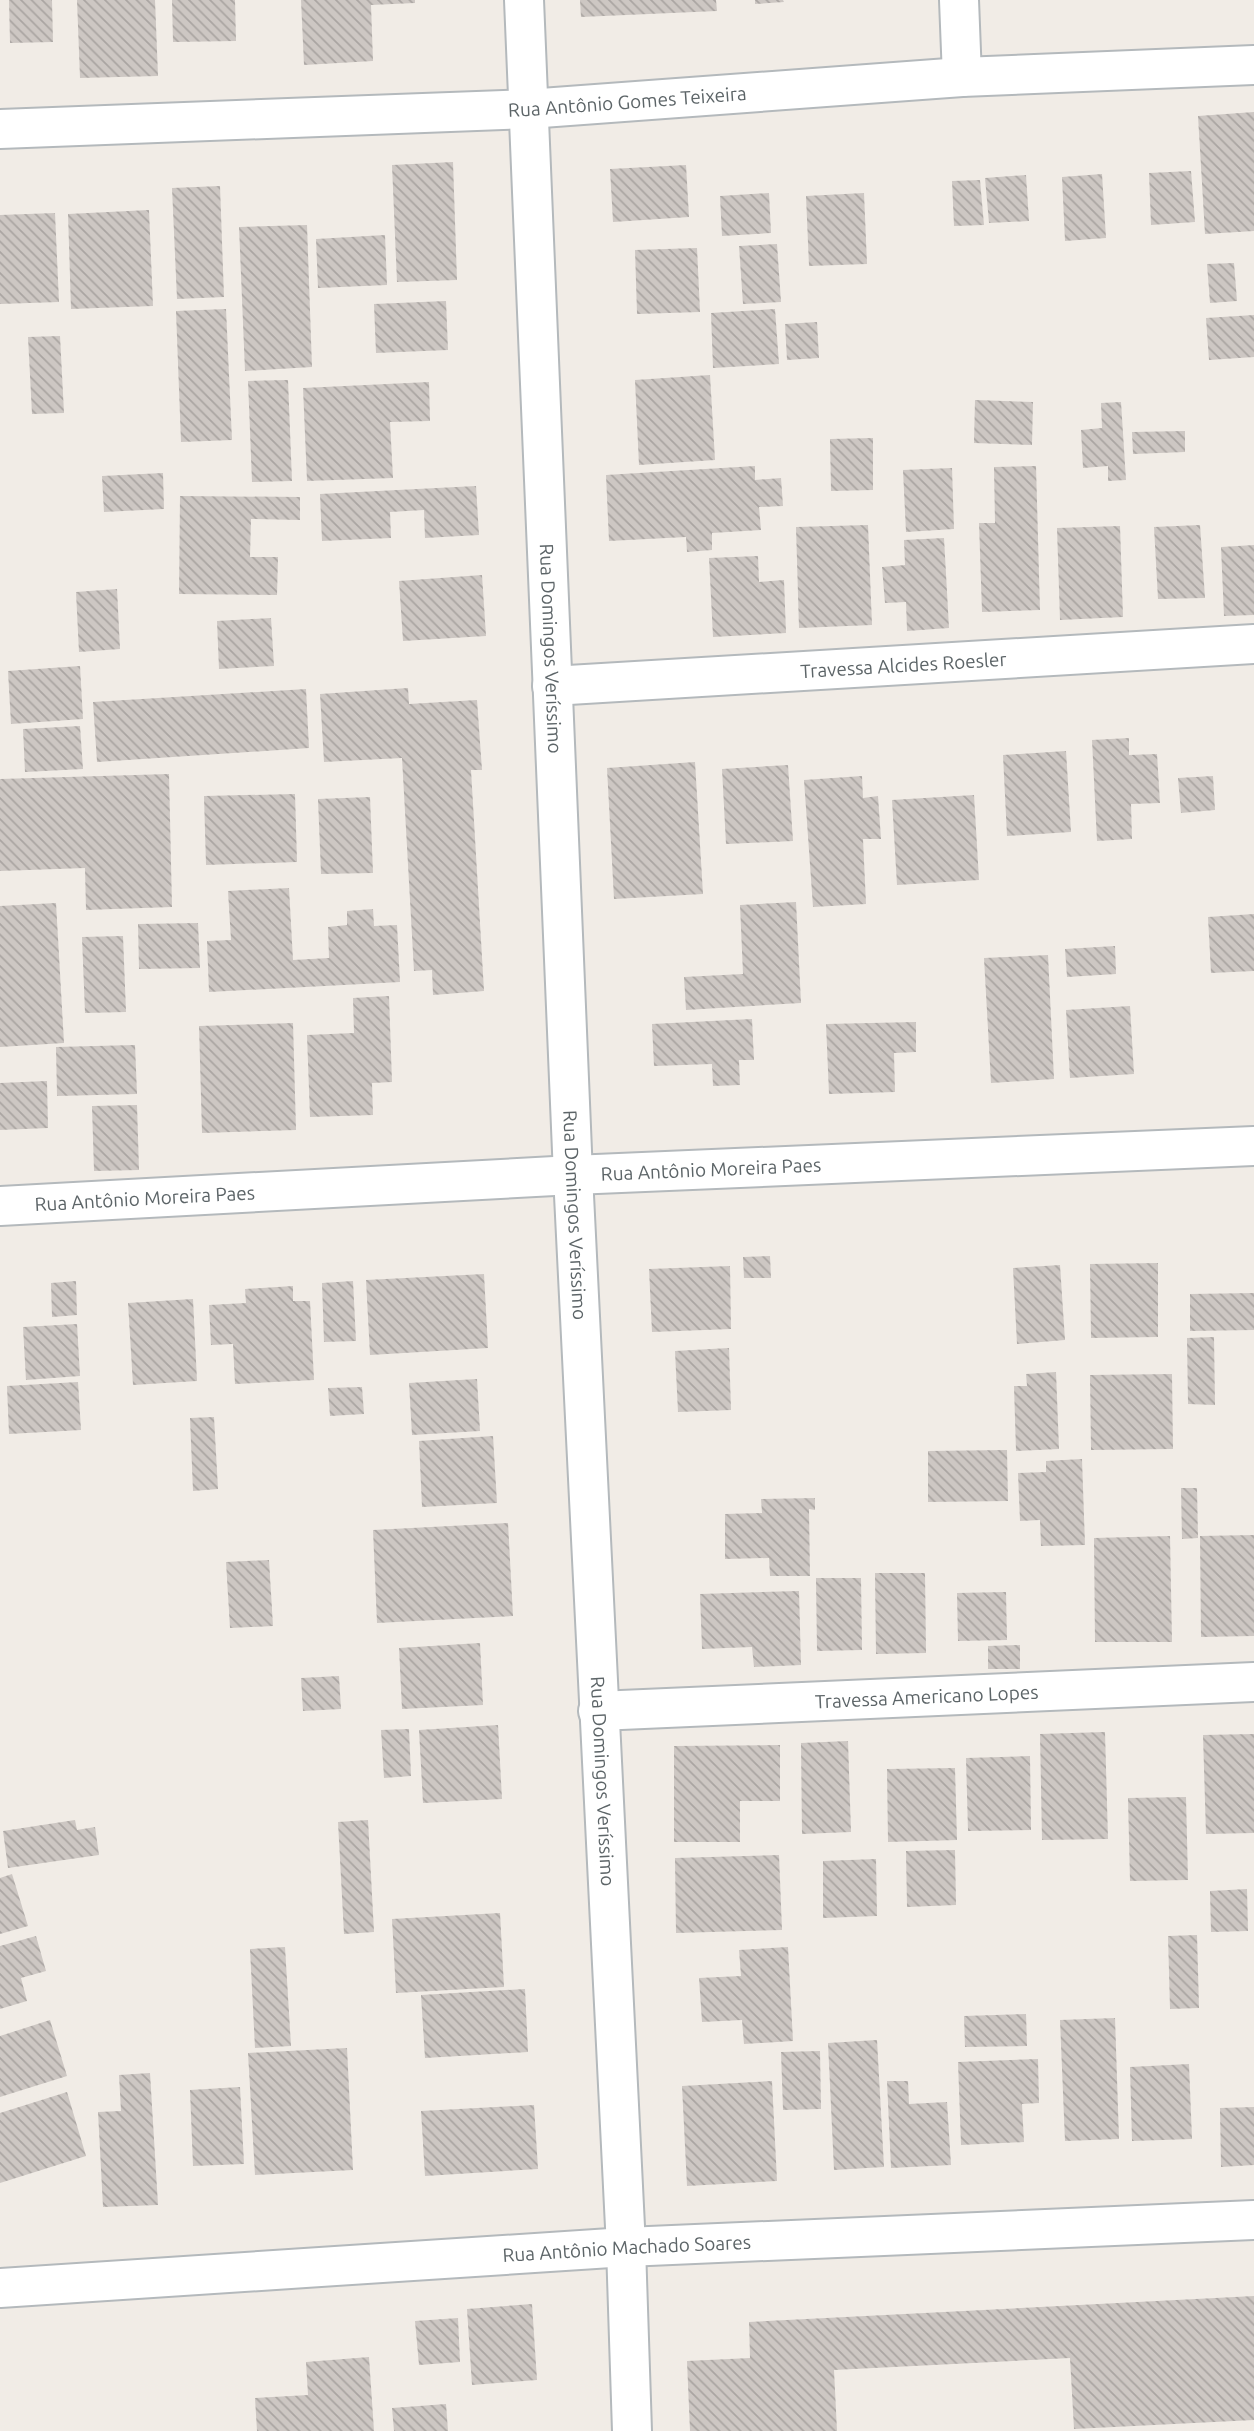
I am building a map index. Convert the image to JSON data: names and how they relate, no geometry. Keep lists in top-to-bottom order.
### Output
{
  "streets": {
    "street": [
      "Rua Antônio Gomes Teixeira",
      "Rua Domingos Veríssimo",
      "Travessa Alcides Roesler",
      "Rua Antônio Moreira Paes",
      "Travessa Americano Lopes",
      "Rua Antônio Machado Soares"
    ]
  },
  "crossings": [
    ["Rua Antônio Gomes Teixeira", "Rua Domingos Veríssimo"],
    ["Rua Domingos Veríssimo", "Travessa Alcides Roesler"],
    ["Rua Domingos Veríssimo", "Rua Antônio Moreira Paes"],
    ["Rua Domingos Veríssimo", "Travessa Americano Lopes"],
    ["Rua Domingos Veríssimo", "Rua Antônio Machado Soares"]
  ]
}
